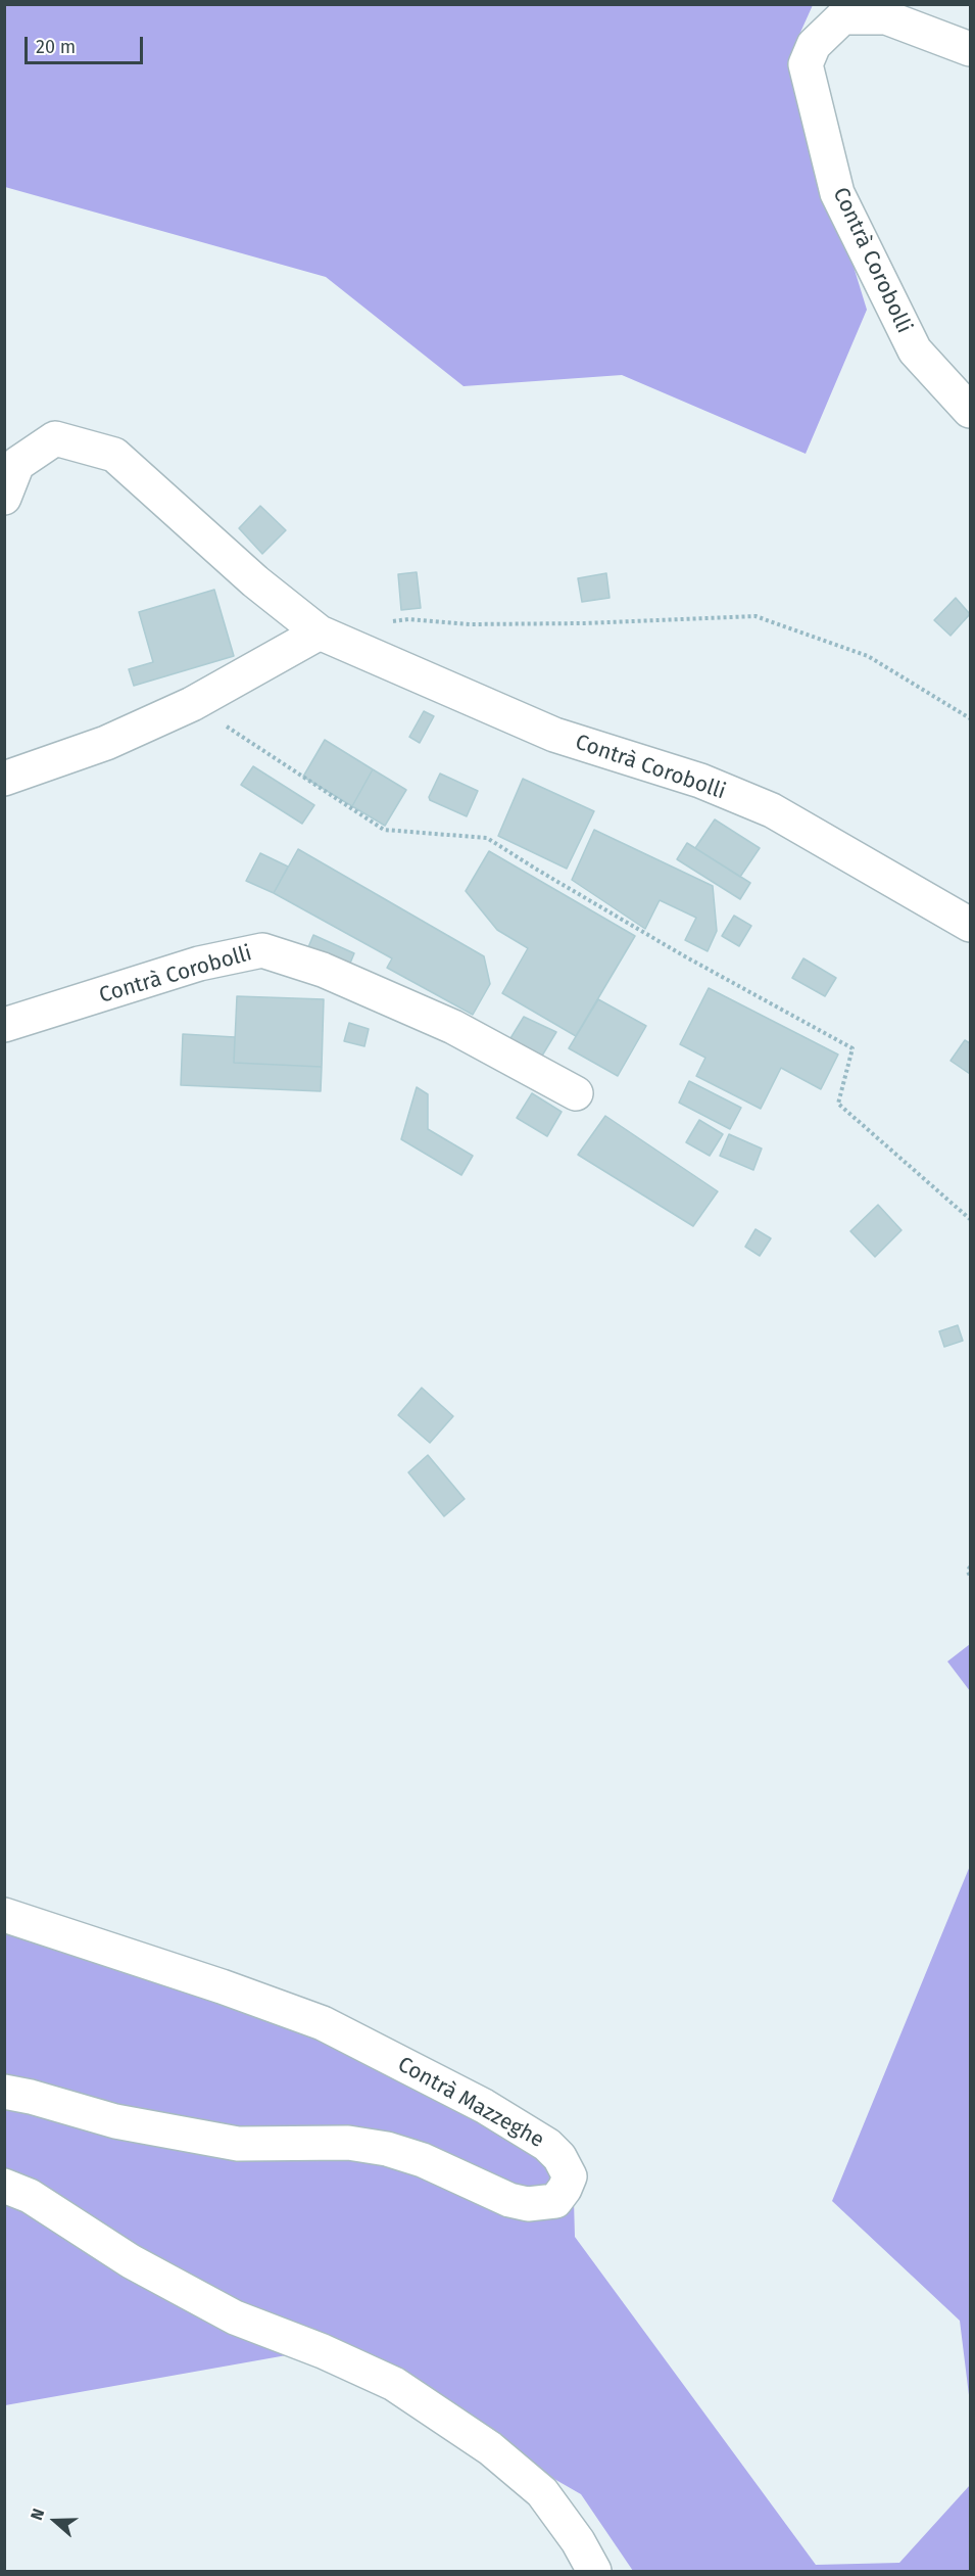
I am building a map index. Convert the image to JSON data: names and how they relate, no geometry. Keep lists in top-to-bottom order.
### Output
{
  "streets": {
    "street": ["Contrà Corobolli", "Contrà Mazzeghe"]
  },
  "scale_bar": "20 m",
  "north": "left"
}
